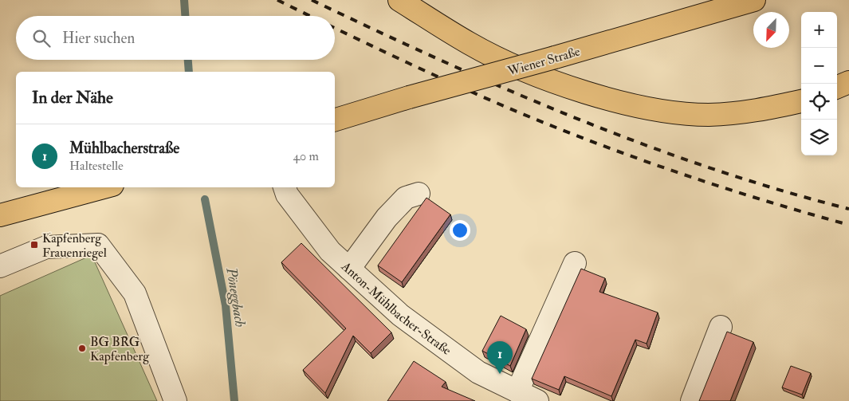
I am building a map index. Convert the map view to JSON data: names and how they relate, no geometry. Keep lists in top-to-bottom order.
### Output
{
  "streets": {
    "main road": ["Wiener Straße"],
    "street": ["Anton-Mühlbacher-Straße"]
  },
  "water": ["Pöneggbach"],
  "places": {
    "transit": ["Kapfenberg Frauenriegel"],
    "other": ["BG BRG Kapfenberg"]
  },
  "north": "bottom left",
  "page": {
    "map_buttons": ["+", "−"],
    "search": "Hier suchen",
    "heading": "In der Nähe",
    "list": [
      {
        "mark": "1",
        "name": "Mühlbacherstraße",
        "note": "Haltestelle",
        "value": "40 m"
      }
    ],
    "pins": "1"
  }
}
